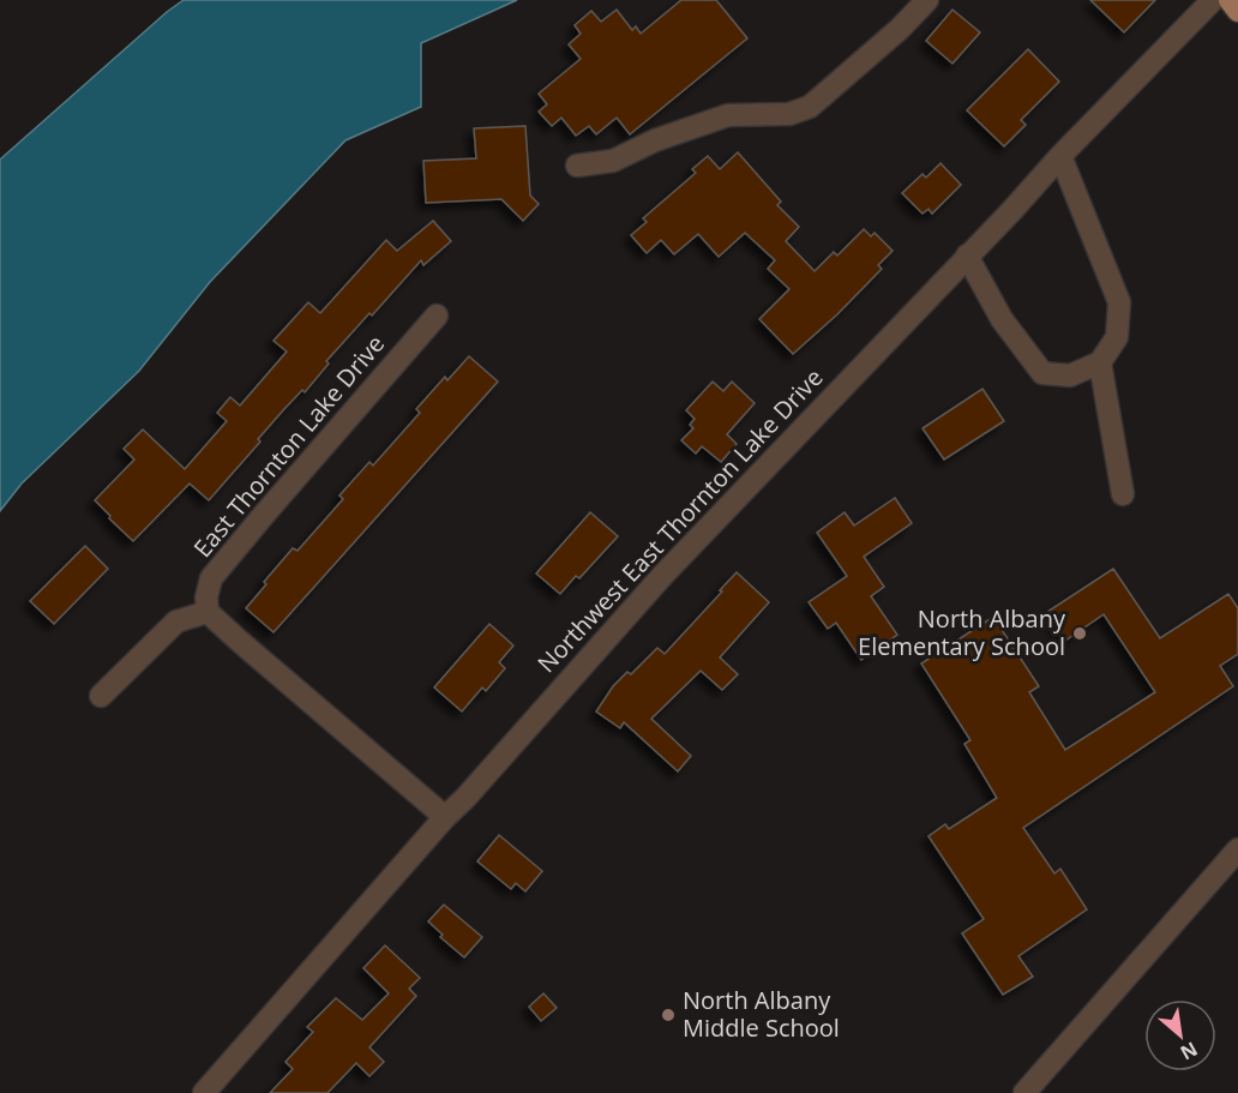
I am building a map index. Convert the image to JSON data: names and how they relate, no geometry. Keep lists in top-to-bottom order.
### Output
{
  "streets": {
    "street": ["East Thornton Lake Drive", "Northwest East Thornton Lake Drive"]
  },
  "places": ["North Albany Elementary School", "North Albany Middle School"],
  "north": "bottom right"
}
